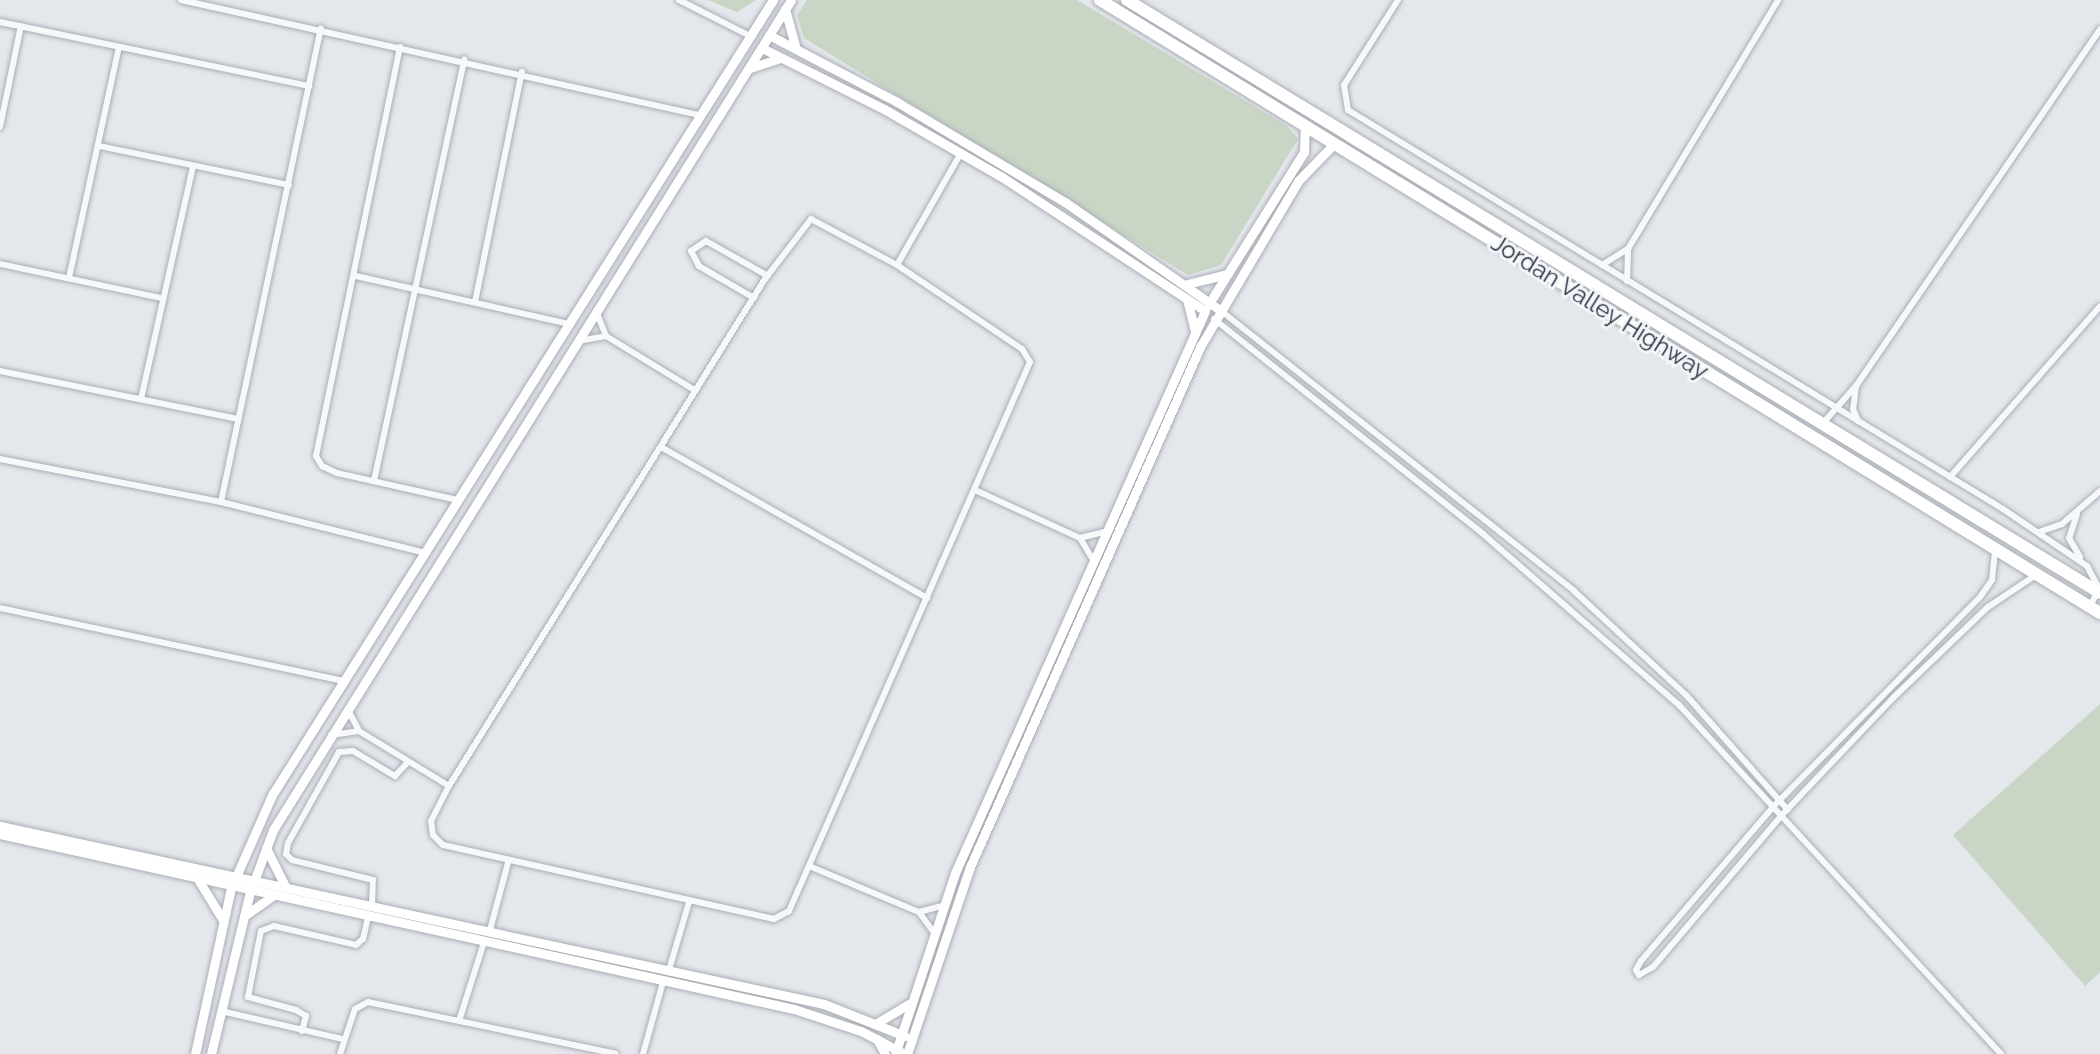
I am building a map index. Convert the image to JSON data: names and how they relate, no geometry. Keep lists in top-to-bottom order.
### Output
{
  "streets": {
    "highway": ["Jordan Valley Highway"]
  }
}
